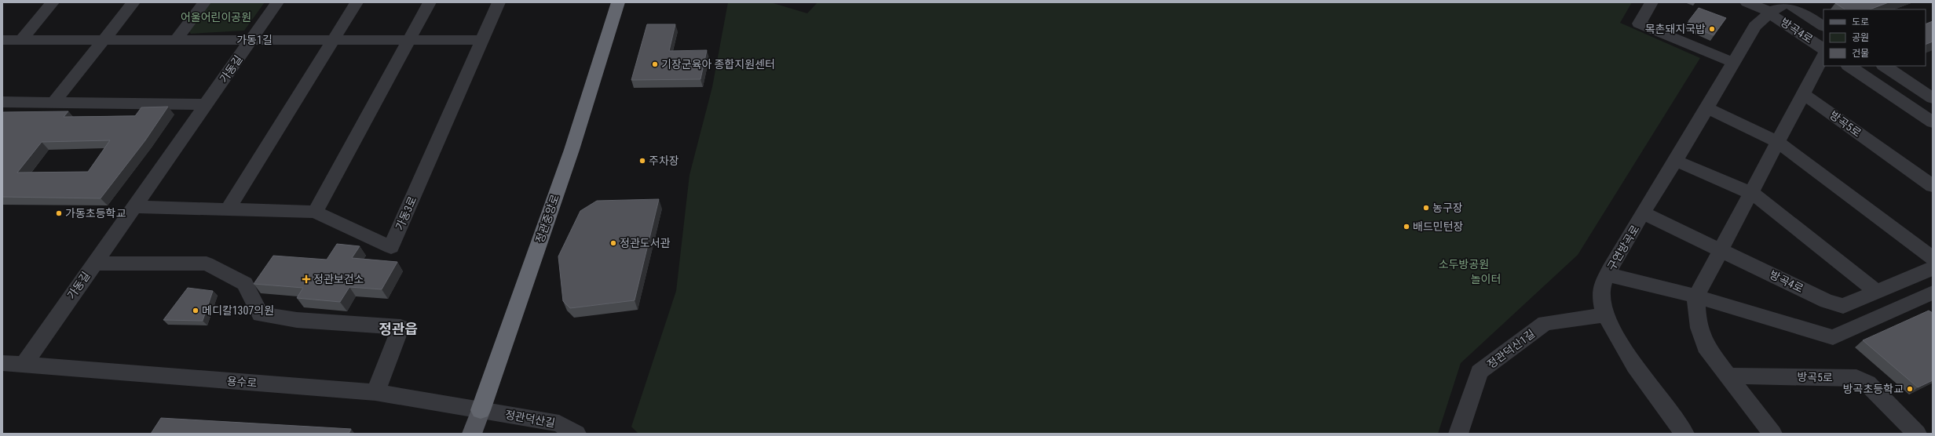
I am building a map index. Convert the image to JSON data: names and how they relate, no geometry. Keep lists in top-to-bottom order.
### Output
{
  "streets": {
    "highway": ["정관중앙로"],
    "street": [
      "방곡4로",
      "가동1길",
      "가동길",
      "방곡5로",
      "가동3로",
      "구연방곡로",
      "정관덕산1길",
      "용수로",
      "정관덕산길"
    ]
  },
  "crossings": [
    ["방곡4로", "구연방곡로"],
    ["가동1길", "가동길"],
    ["가동1길", "가동3로"],
    ["가동길", "용수로"],
    ["정관중앙로", "용수로"],
    ["정관중앙로", "정관덕산길"],
    ["구연방곡로", "정관덕산1길"],
    ["용수로", "정관덕산길"]
  ],
  "districts": ["정관읍"],
  "parks": ["어울어린이공원", "소두방공원", "놀이터"],
  "places": {
    "other": [
      "목촌돼지국밥",
      "기장군육아 종합지원센터",
      "주차장",
      "농구장",
      "가동초등학교",
      "배드민턴장",
      "정관도서관",
      "메디칼1307의원",
      "방곡초등학교"
    ],
    "health": ["정관보건소"]
  },
  "legend": ["도로", "공원", "건물"]
}
